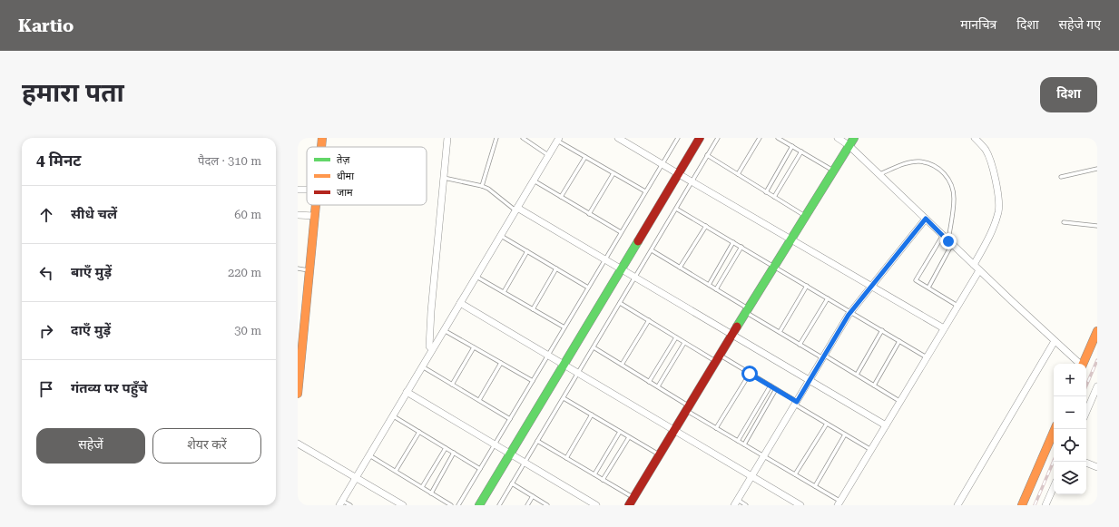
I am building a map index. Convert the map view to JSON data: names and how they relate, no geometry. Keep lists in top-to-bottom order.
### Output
{
  "legend": ["तेज़", "धीमा", "जाम"],
  "page": {
    "header": "Kartio",
    "nav": ["मानचित्र", "दिशा", "सहेजे गए"],
    "buttons": [
      "दिशा",
      ["सहेजें", "शेयर करें"]
    ],
    "title": "हमारा पता",
    "heading": ["4 मिनट", "पैदल · 310 m"],
    "list": [
      ["सीधे चलें", "60 m"],
      ["बाएँ मुड़ें", "220 m"],
      ["दाएँ मुड़ें", "30 m"],
      "गंतव्य पर पहुँचे"
    ],
    "map_buttons": ["+", "−"]
  }
}
